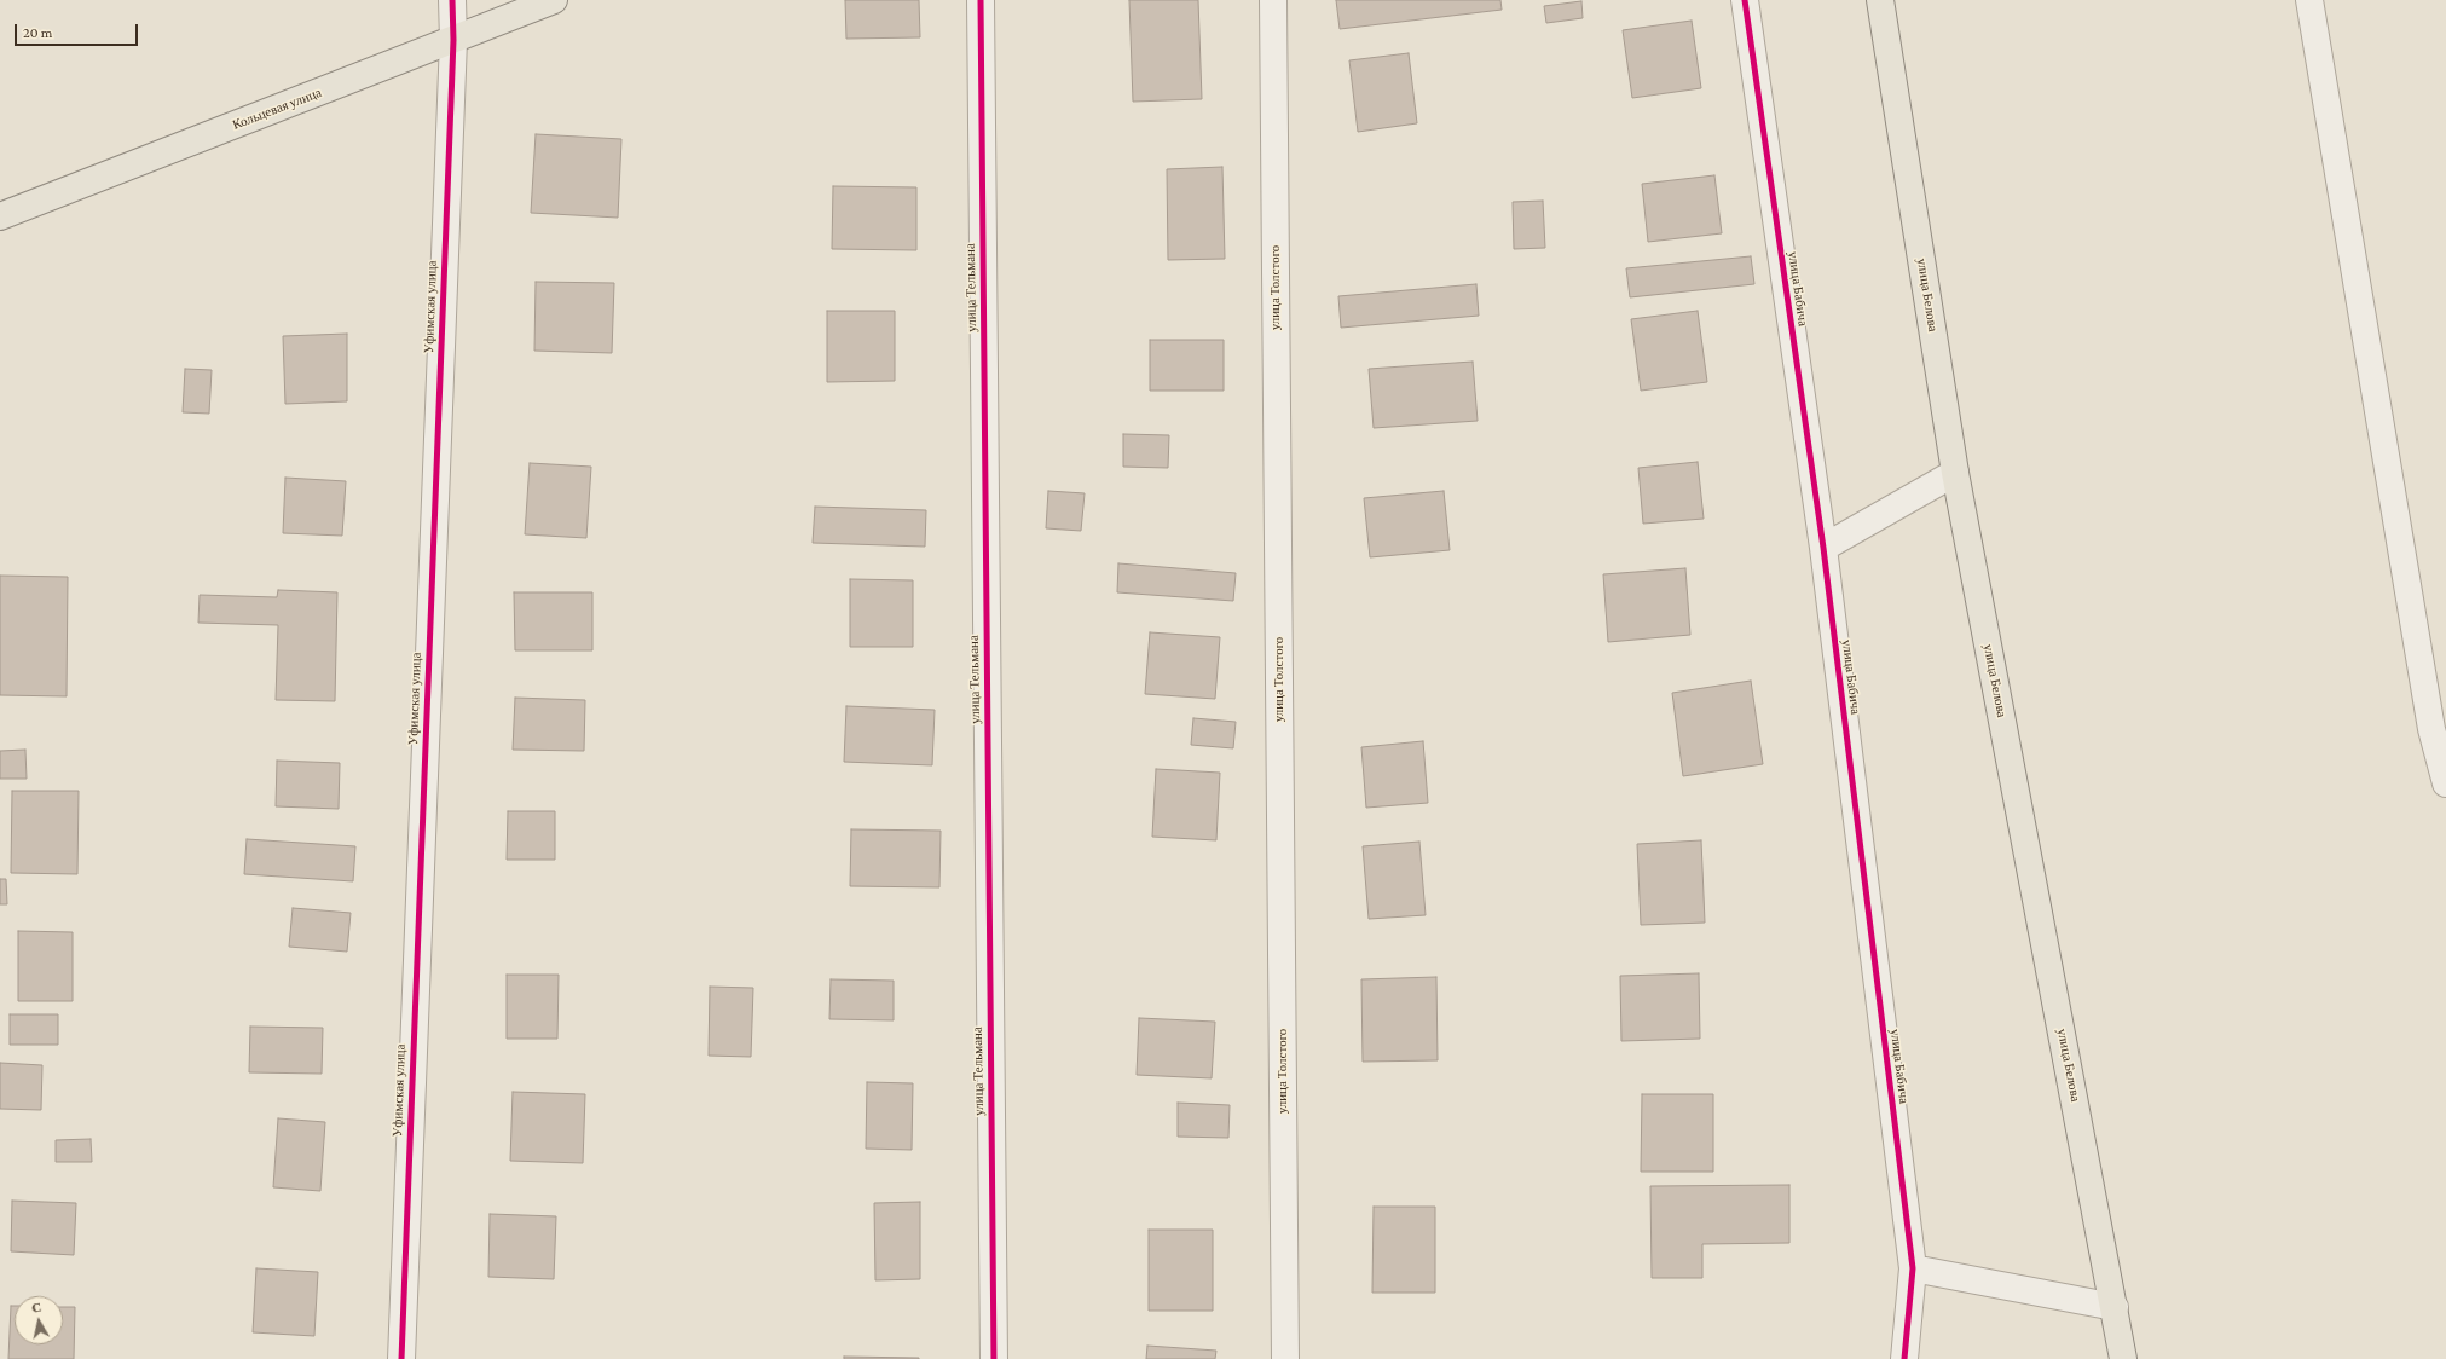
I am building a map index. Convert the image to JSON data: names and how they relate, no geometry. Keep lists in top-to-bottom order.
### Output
{
  "streets": {
    "main road": ["Кольцевая улица", "улица Белова"],
    "street": [
      "улица Тельмана",
      "улица Толстого",
      "улица Бабича",
      "Уфимская улица"
    ]
  },
  "crossings": [
    ["Кольцевая улица", "Уфимская улица"]
  ],
  "scale_bar": "20 m",
  "north": "top"
}
